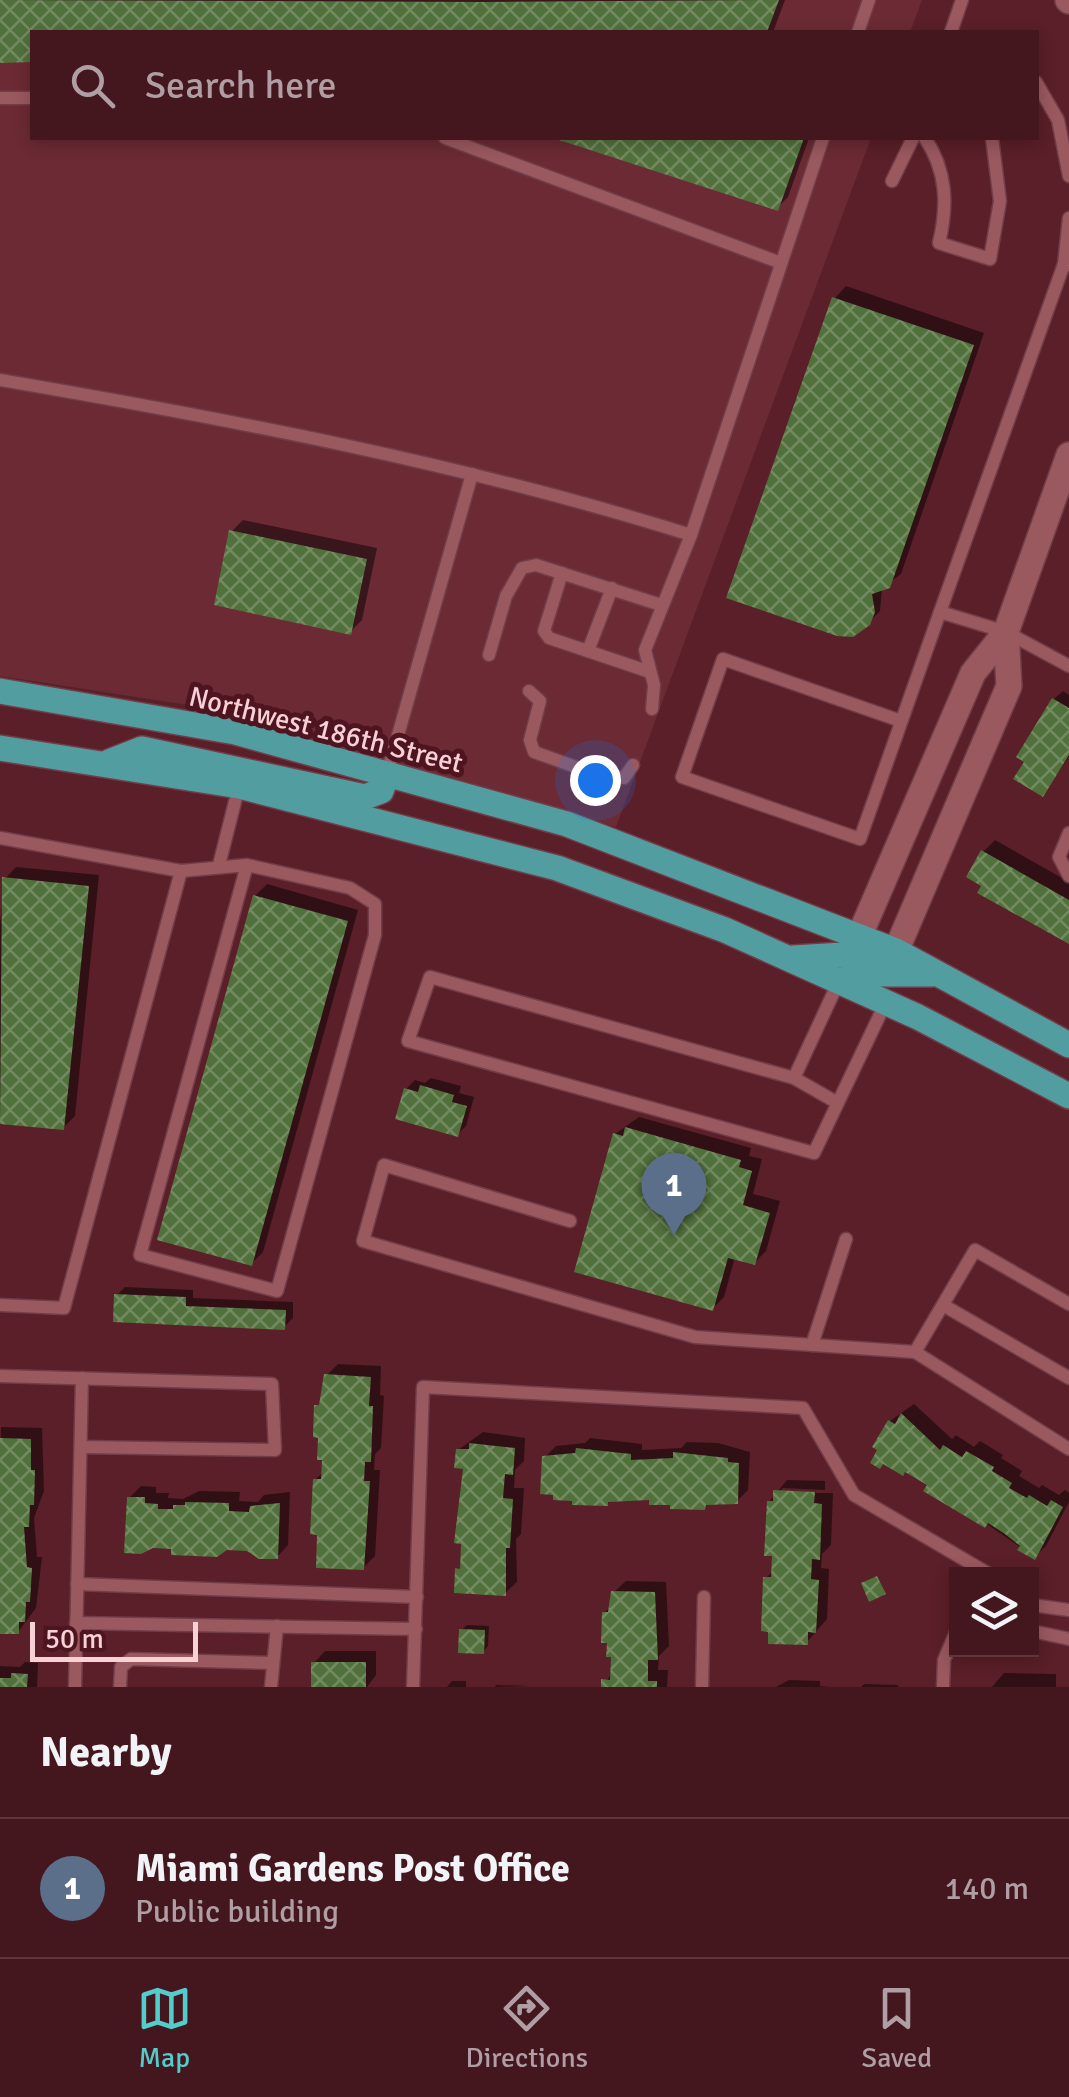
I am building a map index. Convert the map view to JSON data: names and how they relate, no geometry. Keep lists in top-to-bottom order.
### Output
{
  "streets": {
    "main road": ["Northwest 186th Street"]
  },
  "scale_bar": "50 m",
  "page": {
    "search": "Search here",
    "pins": "1",
    "scale": "50 m",
    "heading": "Nearby",
    "list": [
      {
        "mark": "1",
        "name": "Miami Gardens Post Office",
        "note": "Public building",
        "value": "140 m"
      }
    ],
    "nav": ["Map", "Directions", "Saved"]
  }
}
